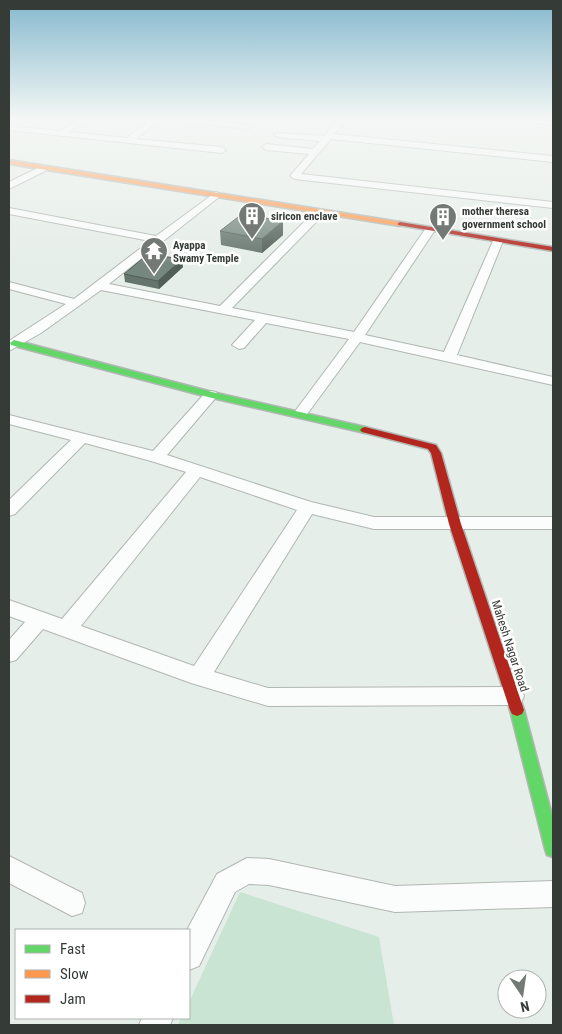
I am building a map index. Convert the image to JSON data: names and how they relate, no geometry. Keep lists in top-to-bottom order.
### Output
{
  "streets": {
    "street": ["Mahesh Nagar Road"]
  },
  "places": {
    "building": ["siricon enclave", "mother theresa government school"],
    "temple": ["Ayappa Swamy Temple"]
  },
  "legend": ["Fast", "Slow", "Jam"],
  "north": "bottom"
}
